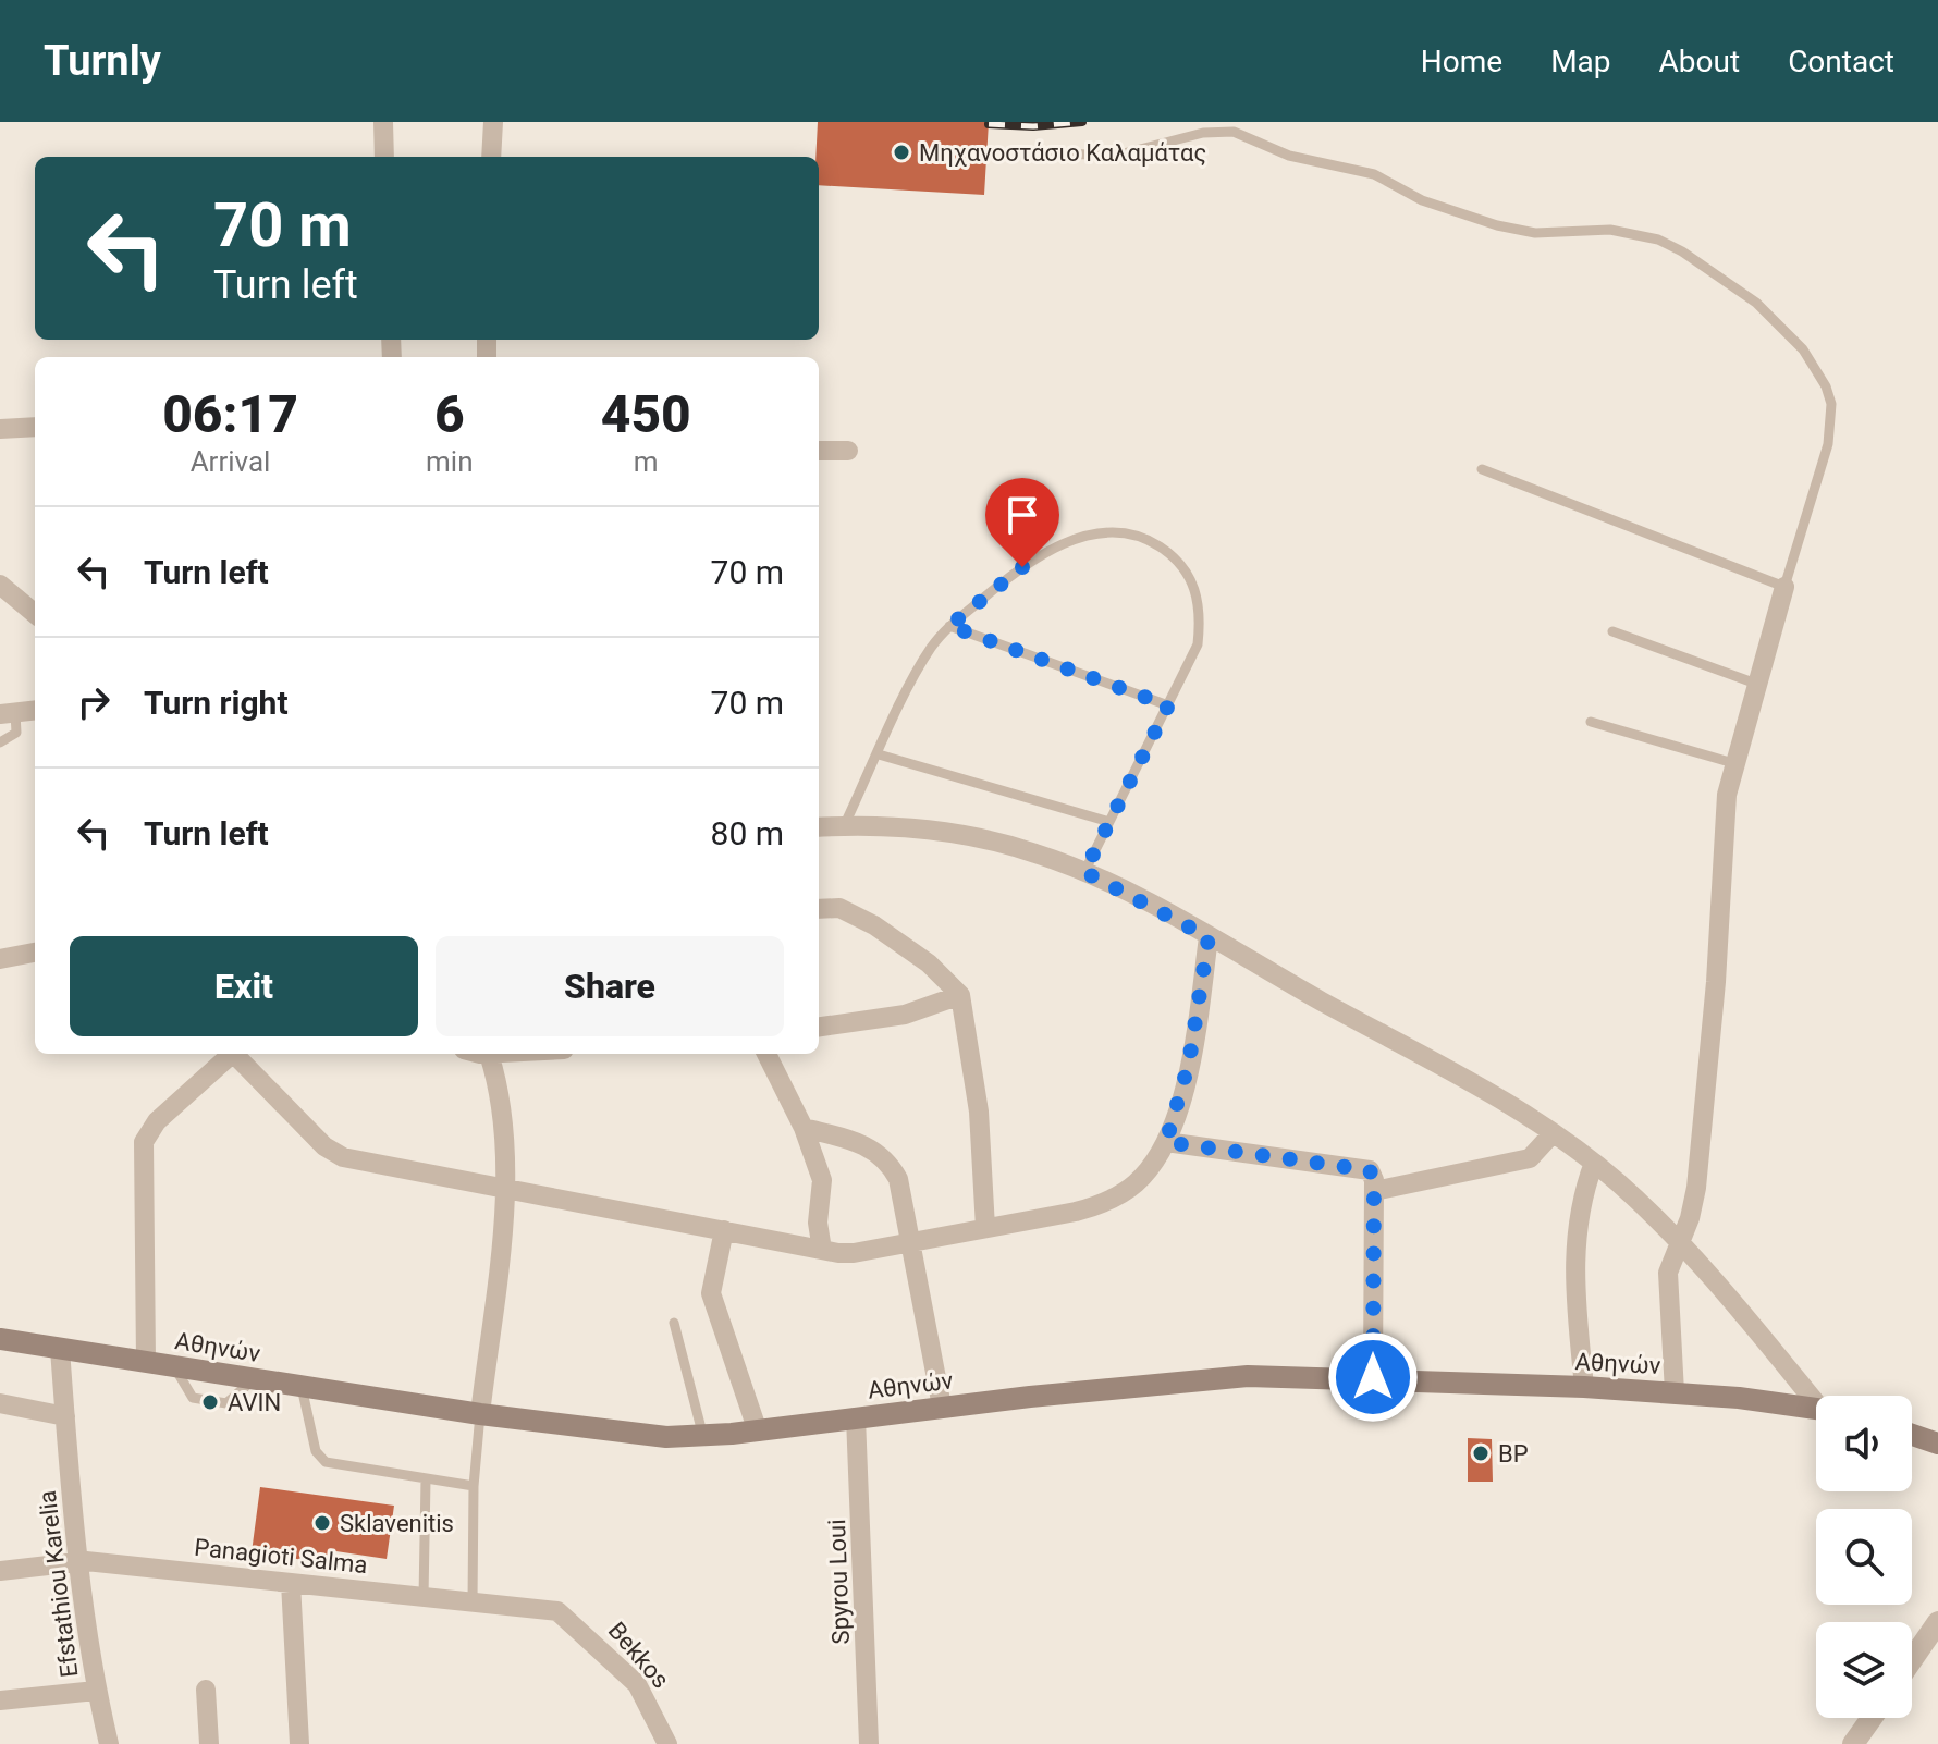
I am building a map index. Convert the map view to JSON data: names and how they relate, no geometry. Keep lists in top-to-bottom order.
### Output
{
  "streets": {
    "main road": ["Αθηνών"],
    "street": [
      "Panagioti Salma",
      "Spyrou Loui",
      "Efstathiou Karelia",
      "Bekkos"
    ]
  },
  "crossings": [
    ["Αθηνών", "Spyrou Loui"],
    ["Αθηνών", "Efstathiou Karelia"],
    ["Panagioti Salma", "Efstathiou Karelia"],
    ["Panagioti Salma", "Bekkos"]
  ],
  "places": [
    "Μηχανοστάσιο Καλαμάτας",
    "AVIN",
    "BP",
    "Sklavenitis"
  ],
  "page": {
    "header": "Turnly",
    "nav": [
      "Home",
      "Map",
      "About",
      "Contact"
    ],
    "turn": ["70 m", "Turn left"],
    "eta": [
      "06:17",
      "Arrival",
      "6",
      "min",
      "450",
      "m"
    ],
    "list": [
      {
        "name": "Turn left",
        "value": "70 m"
      },
      {
        "name": "Turn right",
        "value": "70 m"
      },
      {
        "name": "Turn left",
        "value": "80 m"
      }
    ],
    "buttons": ["Exit", "Share"]
  }
}
